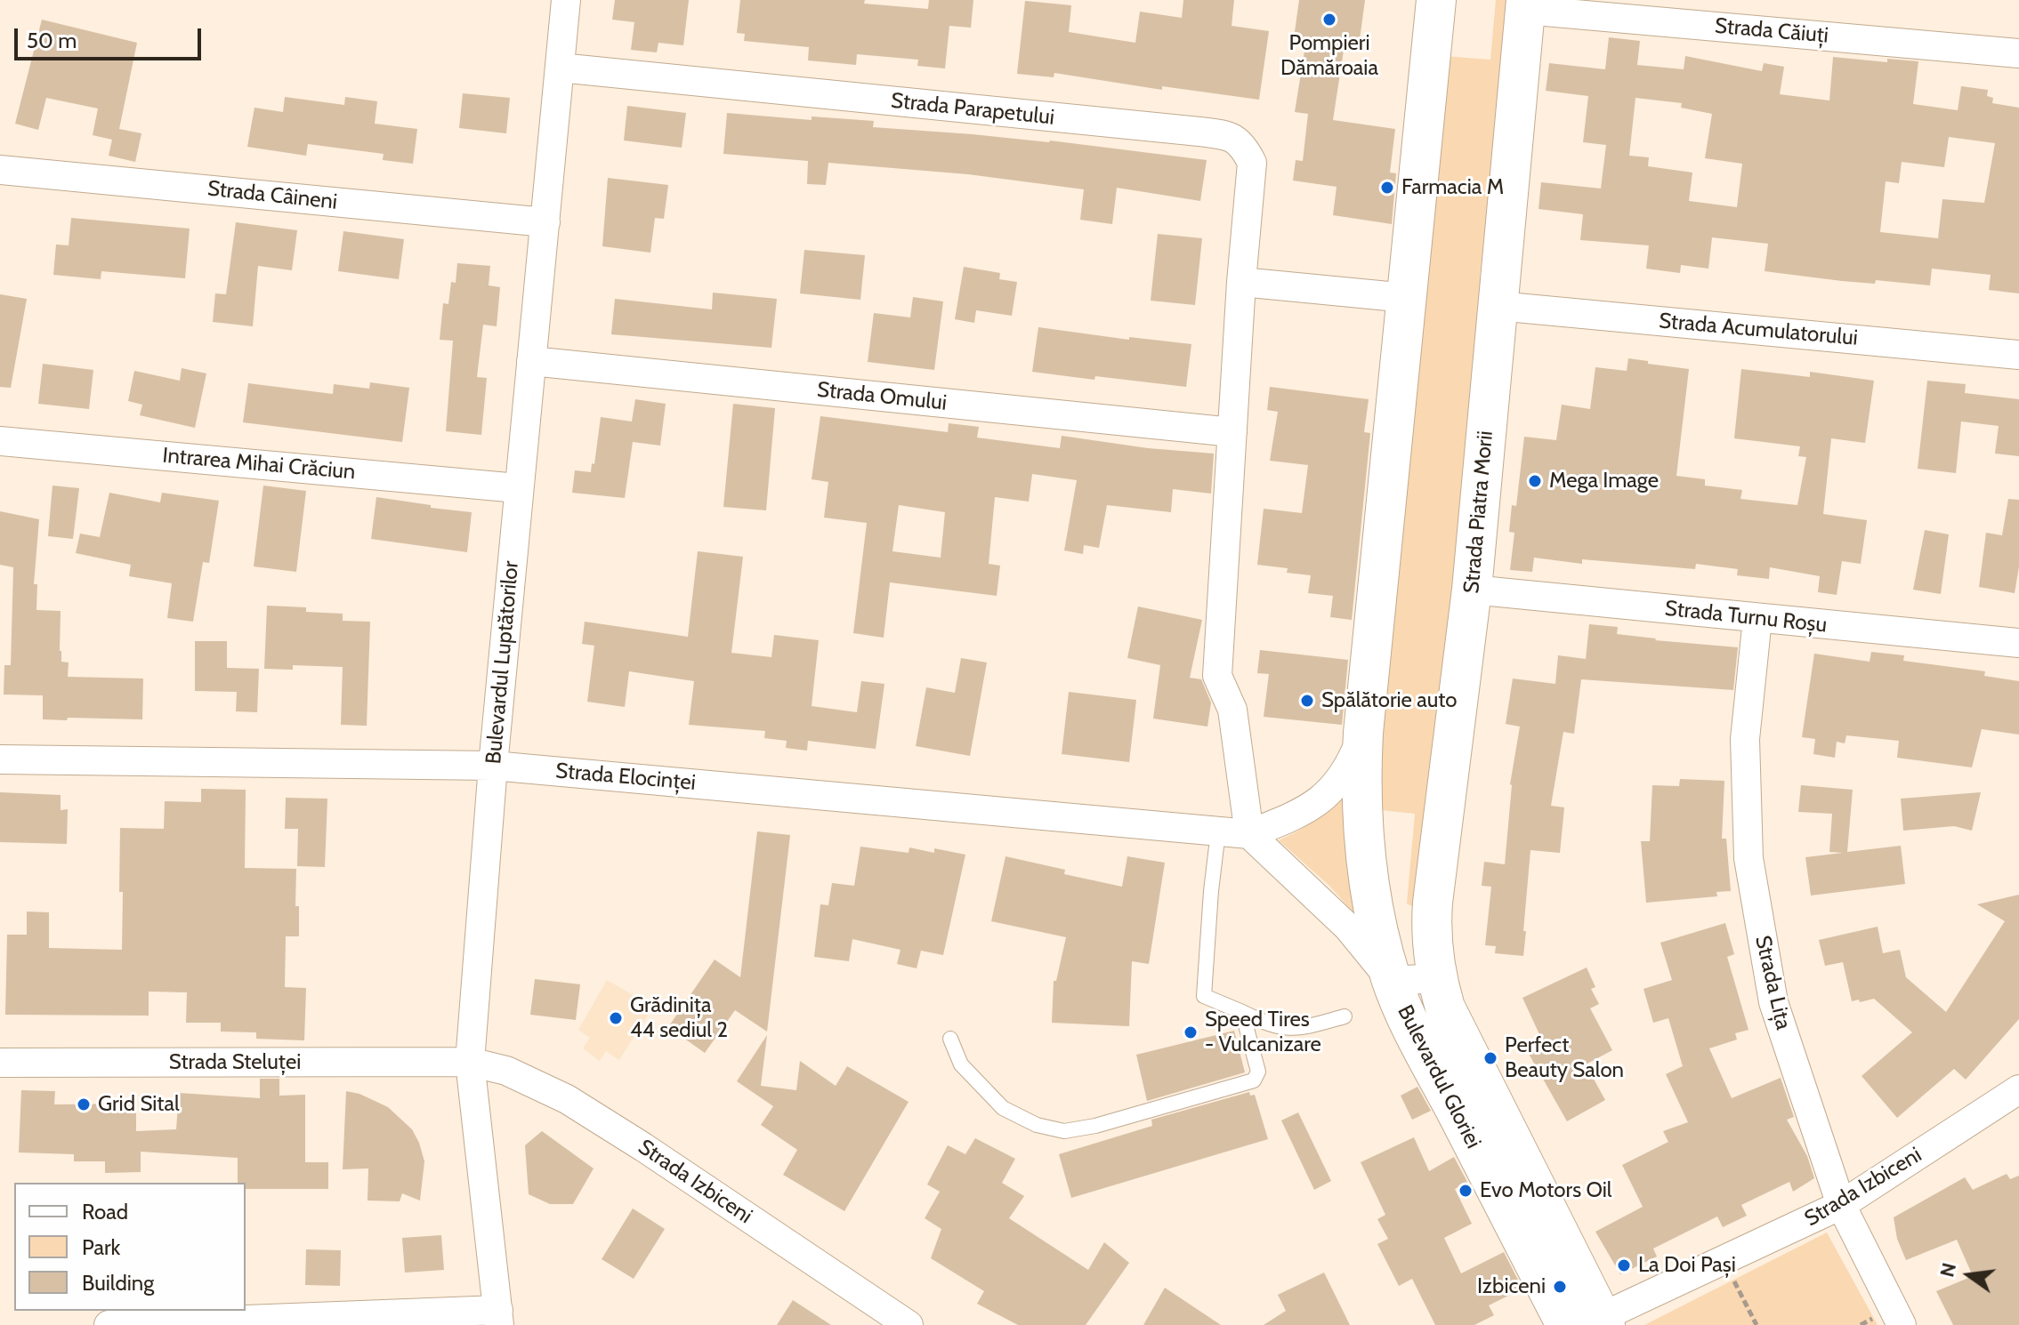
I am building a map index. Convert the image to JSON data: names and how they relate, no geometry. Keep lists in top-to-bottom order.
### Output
{
  "streets": {
    "street": [
      "Strada Căiuți",
      "Strada Parapetului",
      "Strada Câineni",
      "Strada Acumulatorului",
      "Strada Omului",
      "Intrarea Mihai Crăciun",
      "Strada Piatra Morii",
      "Strada Turnu Roșu",
      "Bulevardul Luptătorilor",
      "Strada Elocinței",
      "Strada Lița",
      "Strada Steluței",
      "Bulevardul Gloriei",
      "Strada Izbiceni"
    ]
  },
  "crossings": [
    ["Strada Căiuți", "Strada Piatra Morii"],
    ["Strada Parapetului", "Strada Omului"],
    ["Strada Parapetului", "Bulevardul Luptătorilor"],
    ["Strada Parapetului", "Strada Elocinței"],
    ["Strada Câineni", "Bulevardul Luptătorilor"],
    ["Strada Acumulatorului", "Strada Piatra Morii"],
    ["Strada Omului", "Bulevardul Luptătorilor"],
    ["Intrarea Mihai Crăciun", "Bulevardul Luptătorilor"],
    ["Strada Piatra Morii", "Strada Turnu Roșu"],
    ["Strada Piatra Morii", "Bulevardul Gloriei"],
    ["Strada Turnu Roșu", "Strada Lița"],
    ["Bulevardul Luptătorilor", "Strada Elocinței"],
    ["Bulevardul Luptătorilor", "Strada Steluței"],
    ["Bulevardul Luptătorilor", "Strada Izbiceni"],
    ["Strada Lița", "Strada Izbiceni"],
    ["Strada Steluței", "Strada Izbiceni"],
    ["Bulevardul Gloriei", "Strada Izbiceni"]
  ],
  "places": [
    "Pompieri Dămăroaia",
    "Farmacia M",
    "Mega Image",
    "Spălătorie auto",
    "Grădinița 44 sediul 2",
    "Speed Tires - Vulcanizare",
    "Perfect Beauty Salon",
    "Grid Sital",
    "Evo Motors Oil",
    "La Doi Pași",
    "Izbiceni"
  ],
  "legend": ["Road", "Park", "Building"],
  "scale_bar": "50 m",
  "north": "left"
}
